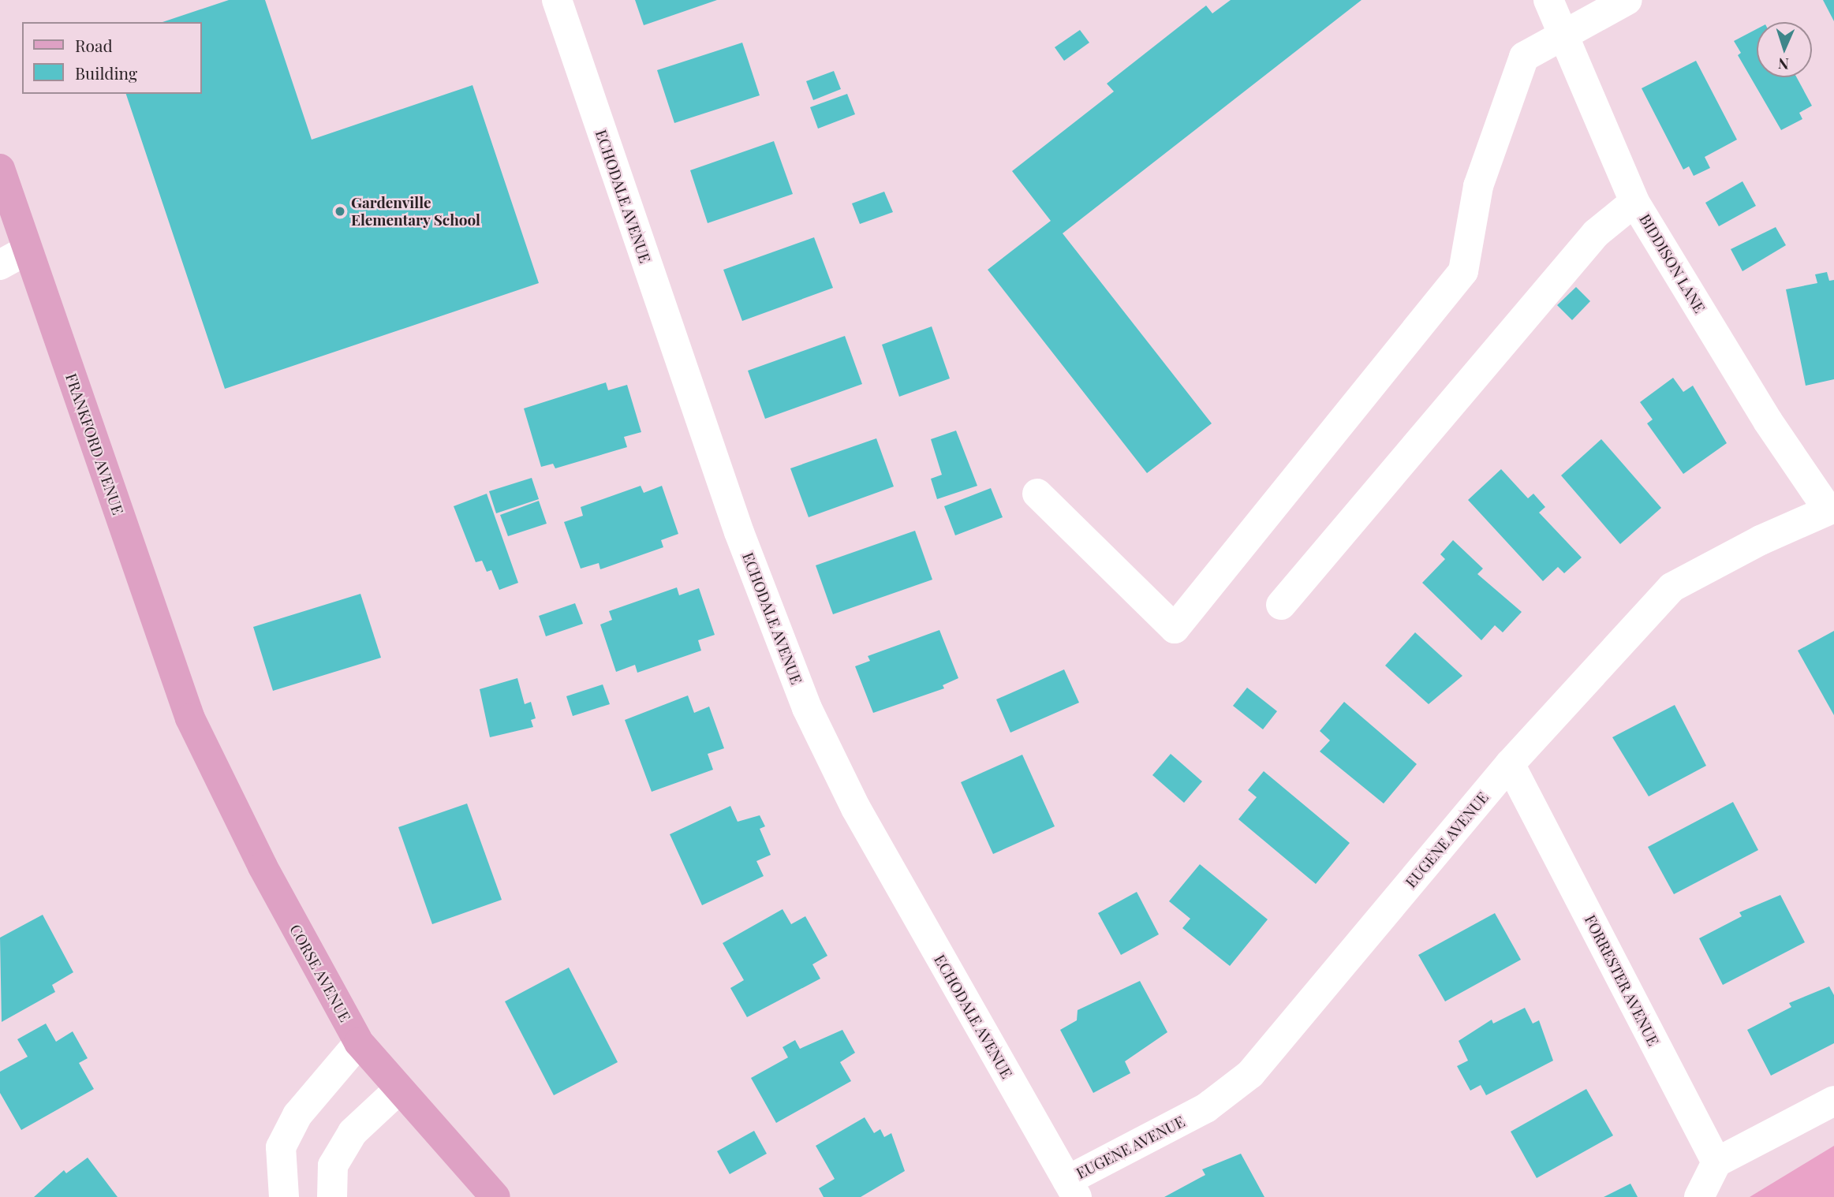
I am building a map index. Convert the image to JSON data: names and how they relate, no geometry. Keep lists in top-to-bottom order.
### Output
{
  "streets": {
    "main road": ["FRANKFORD AVENUE", "CORSE AVENUE"],
    "street": [
      "ECHODALE AVENUE",
      "BIDDISON LANE",
      "EUGENE AVENUE",
      "FORRESTER AVENUE"
    ]
  },
  "crossings": [
    ["ECHODALE AVENUE", "EUGENE AVENUE"],
    ["BIDDISON LANE", "EUGENE AVENUE"],
    ["FRANKFORD AVENUE", "CORSE AVENUE"],
    ["EUGENE AVENUE", "FORRESTER AVENUE"]
  ],
  "places": ["Gardenville Elementary School"],
  "legend": ["Road", "Building"],
  "north": "bottom"
}
